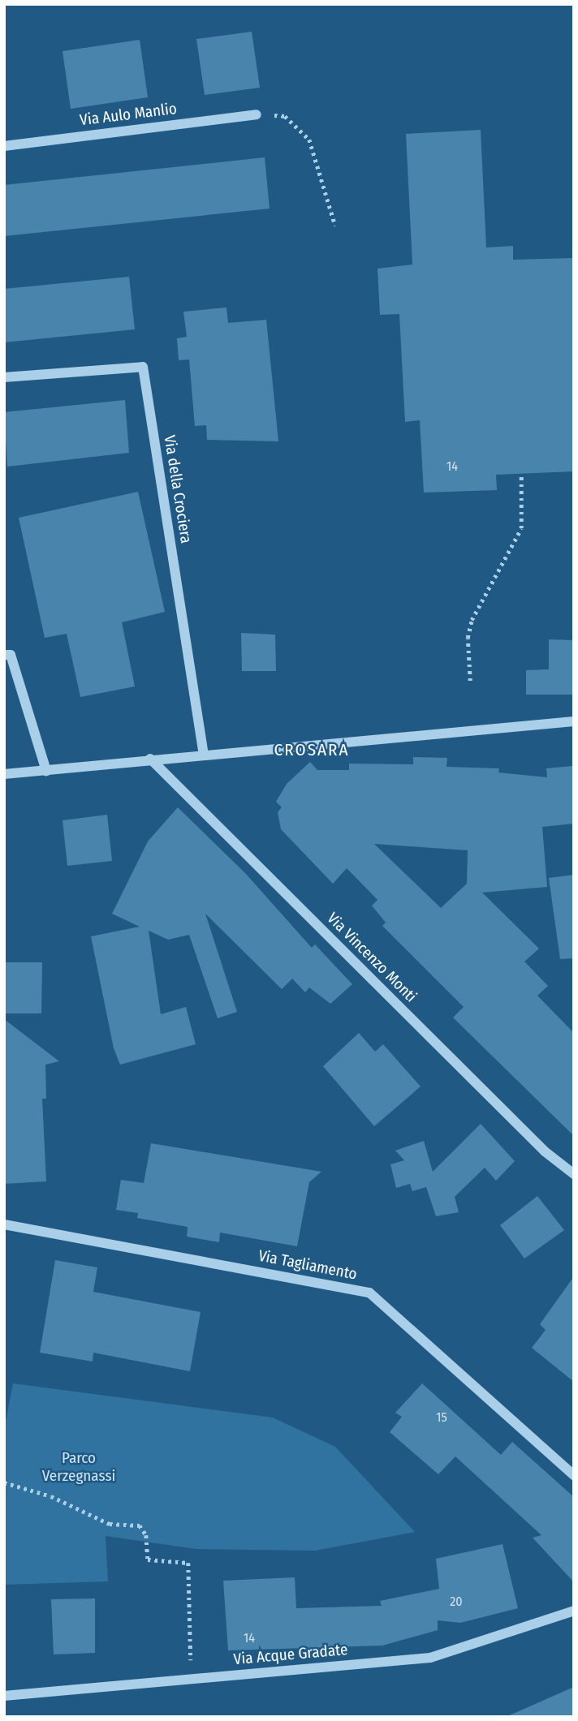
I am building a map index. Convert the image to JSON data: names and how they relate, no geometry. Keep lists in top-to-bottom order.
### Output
{
  "streets": {
    "street": [
      "Via Aulo Manlio",
      "Via della Crociera",
      "Via Vincenzo Monti",
      "Via Tagliamento",
      "Via Acque Gradate"
    ]
  },
  "districts": ["CROSARA"],
  "parks": ["Parco Verzegnassi"],
  "house_numbers": [
    "14",
    "15",
    "20",
    "14"
  ]
}
